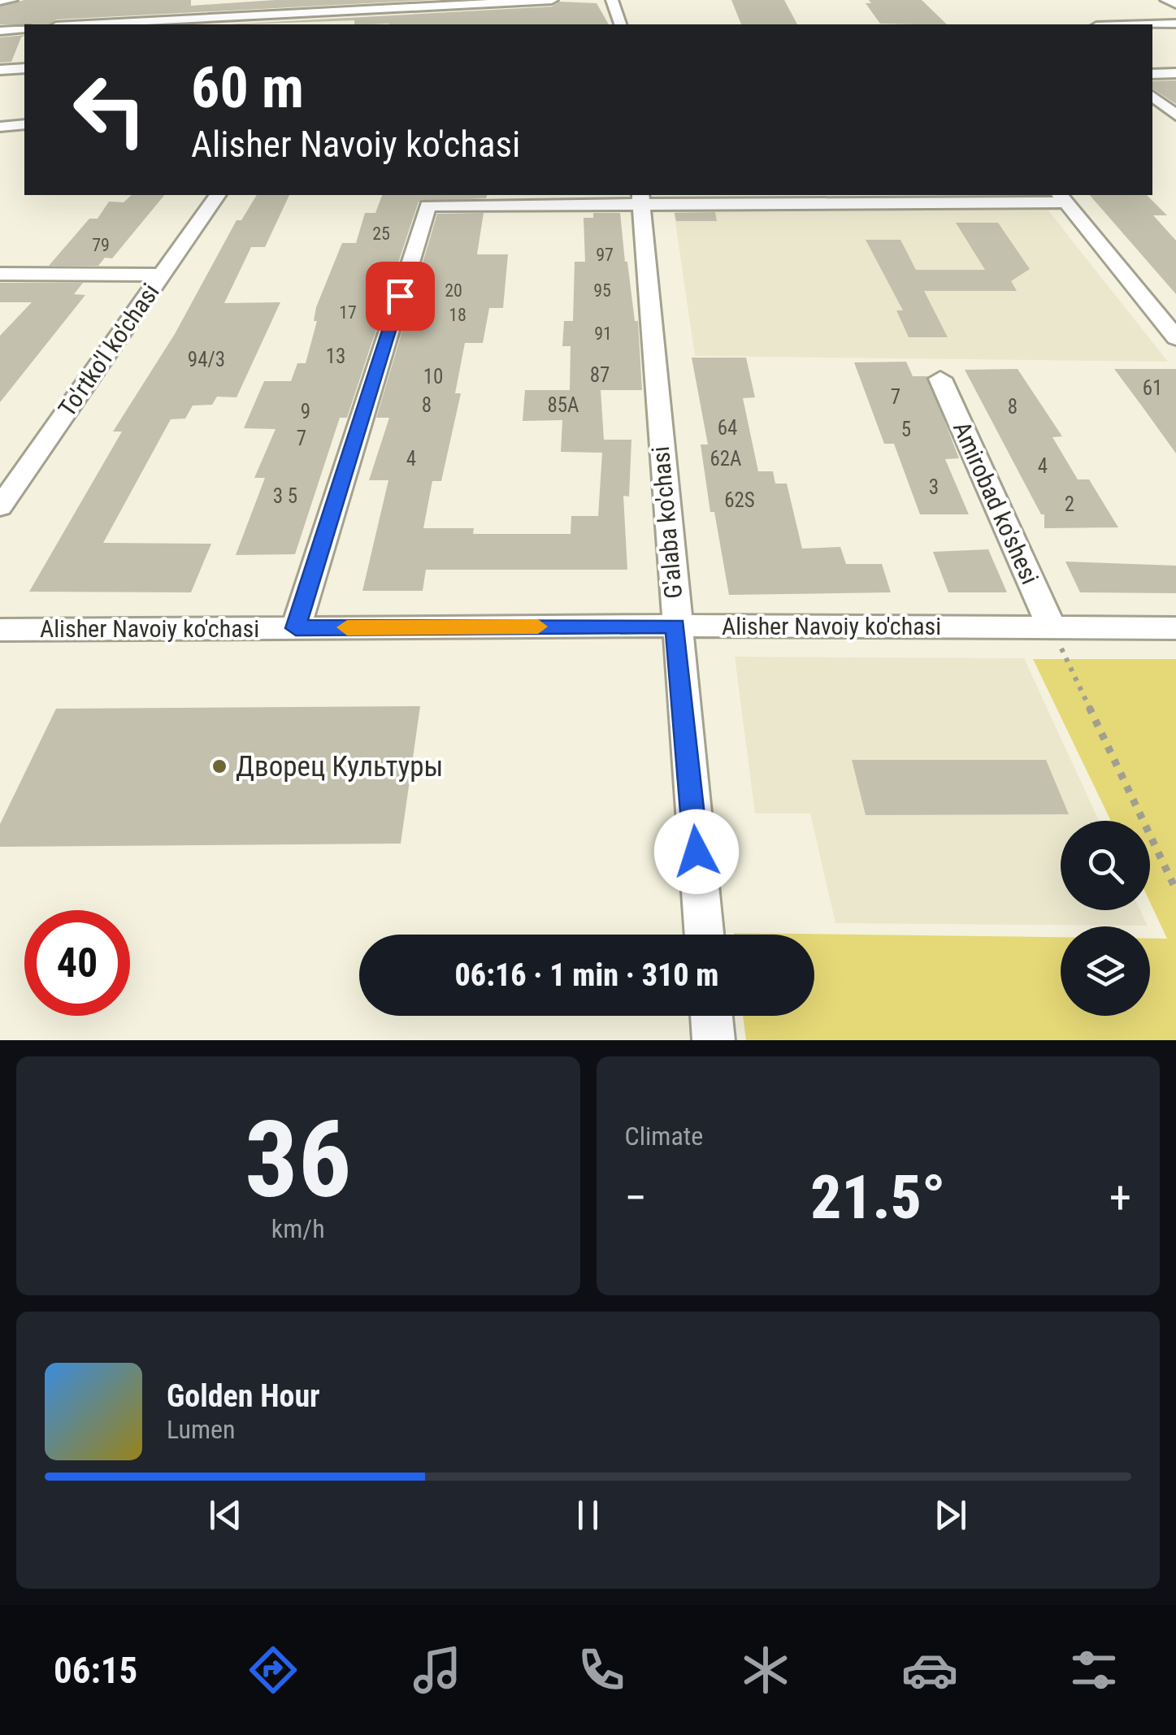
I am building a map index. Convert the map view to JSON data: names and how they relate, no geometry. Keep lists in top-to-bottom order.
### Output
{
  "streets": {
    "street": [
      "To'rtko'l ko'chasi",
      "Amirobad ko'shesi",
      "G'alaba ko'chasi",
      "Alisher Navoiy ko'chasi"
    ]
  },
  "crossings": [
    ["Amirobad ko'shesi", "Alisher Navoiy ko'chasi"],
    ["G'alaba ko'chasi", "Alisher Navoiy ko'chasi"]
  ],
  "places": ["Дворец Культуры"],
  "house_numbers": [
    "25",
    "79",
    "97",
    "20",
    "95",
    "17",
    "18",
    "91",
    "13",
    "94/3",
    "87",
    "10",
    "61",
    "7",
    "8",
    "85A",
    "8",
    "9",
    "64",
    "5",
    "7",
    "4",
    "62A",
    "4",
    "3",
    "3 5",
    "62S",
    "2"
  ],
  "page": {
    "turn": ["60 m", "Alisher Navoiy ko'chasi"],
    "limit": "40",
    "trip": "06:16 · 1 min · 310 m",
    "tile": [
      ["36", "km/h"],
      "Climate"
    ],
    "heat": ["−", "21.5°", "+"],
    "song": ["Golden Hour", "Lumen"],
    "tabs": "06:15"
  }
}
